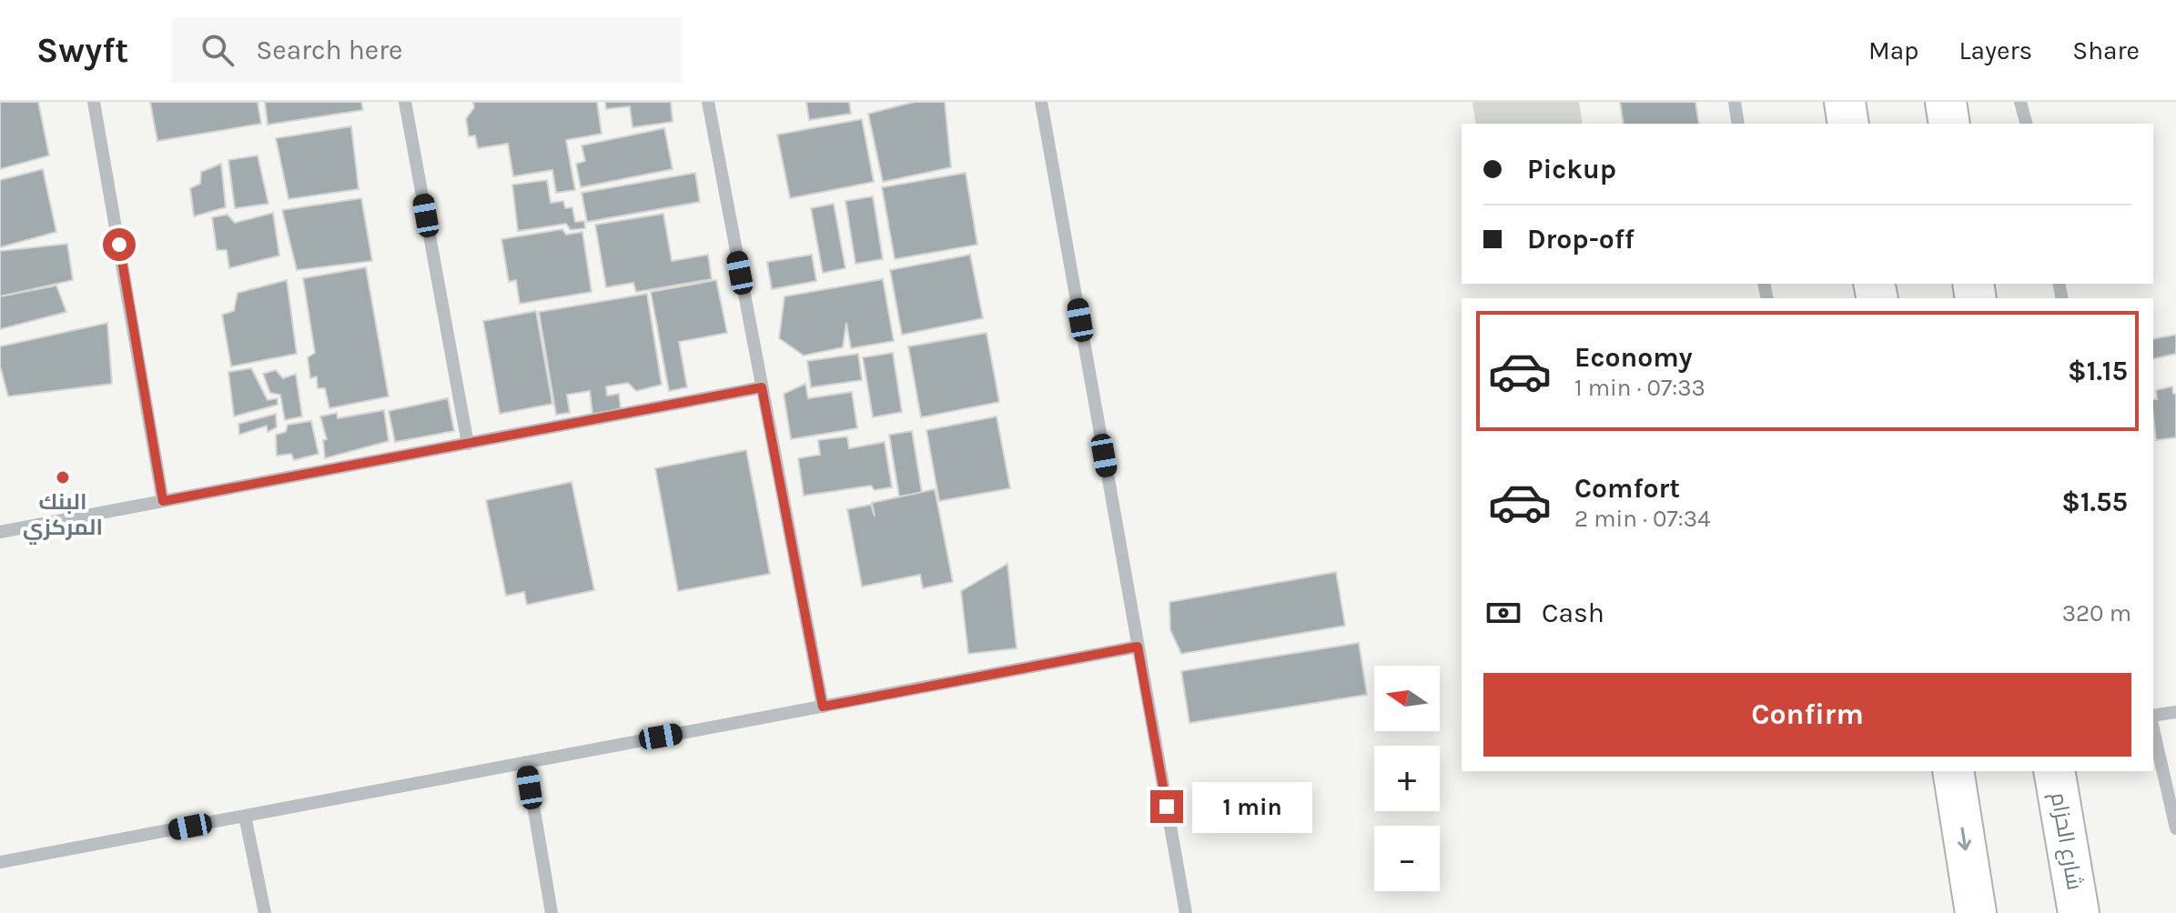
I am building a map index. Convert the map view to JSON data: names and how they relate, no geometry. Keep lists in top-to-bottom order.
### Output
{
  "streets": {
    "main road": ["شارع الحزام"]
  },
  "places": ["البنك المركزي"],
  "north": "left",
  "page": {
    "header": "Swyft",
    "search": "Search here",
    "nav": ["Map", "Layers", "Share"],
    "banner": ["Pickup", "Drop-off"],
    "list": [
      {
        "name": "Economy",
        "note": "1 min · 07:33",
        "value": "$1.15"
      },
      {
        "name": "Comfort",
        "note": "2 min · 07:34",
        "value": "$1.55"
      }
    ],
    "pay": ["Cash", "320 m"],
    "buttons": "Confirm",
    "map_buttons": ["+", "−"],
    "bubble": "1 min"
  }
}
